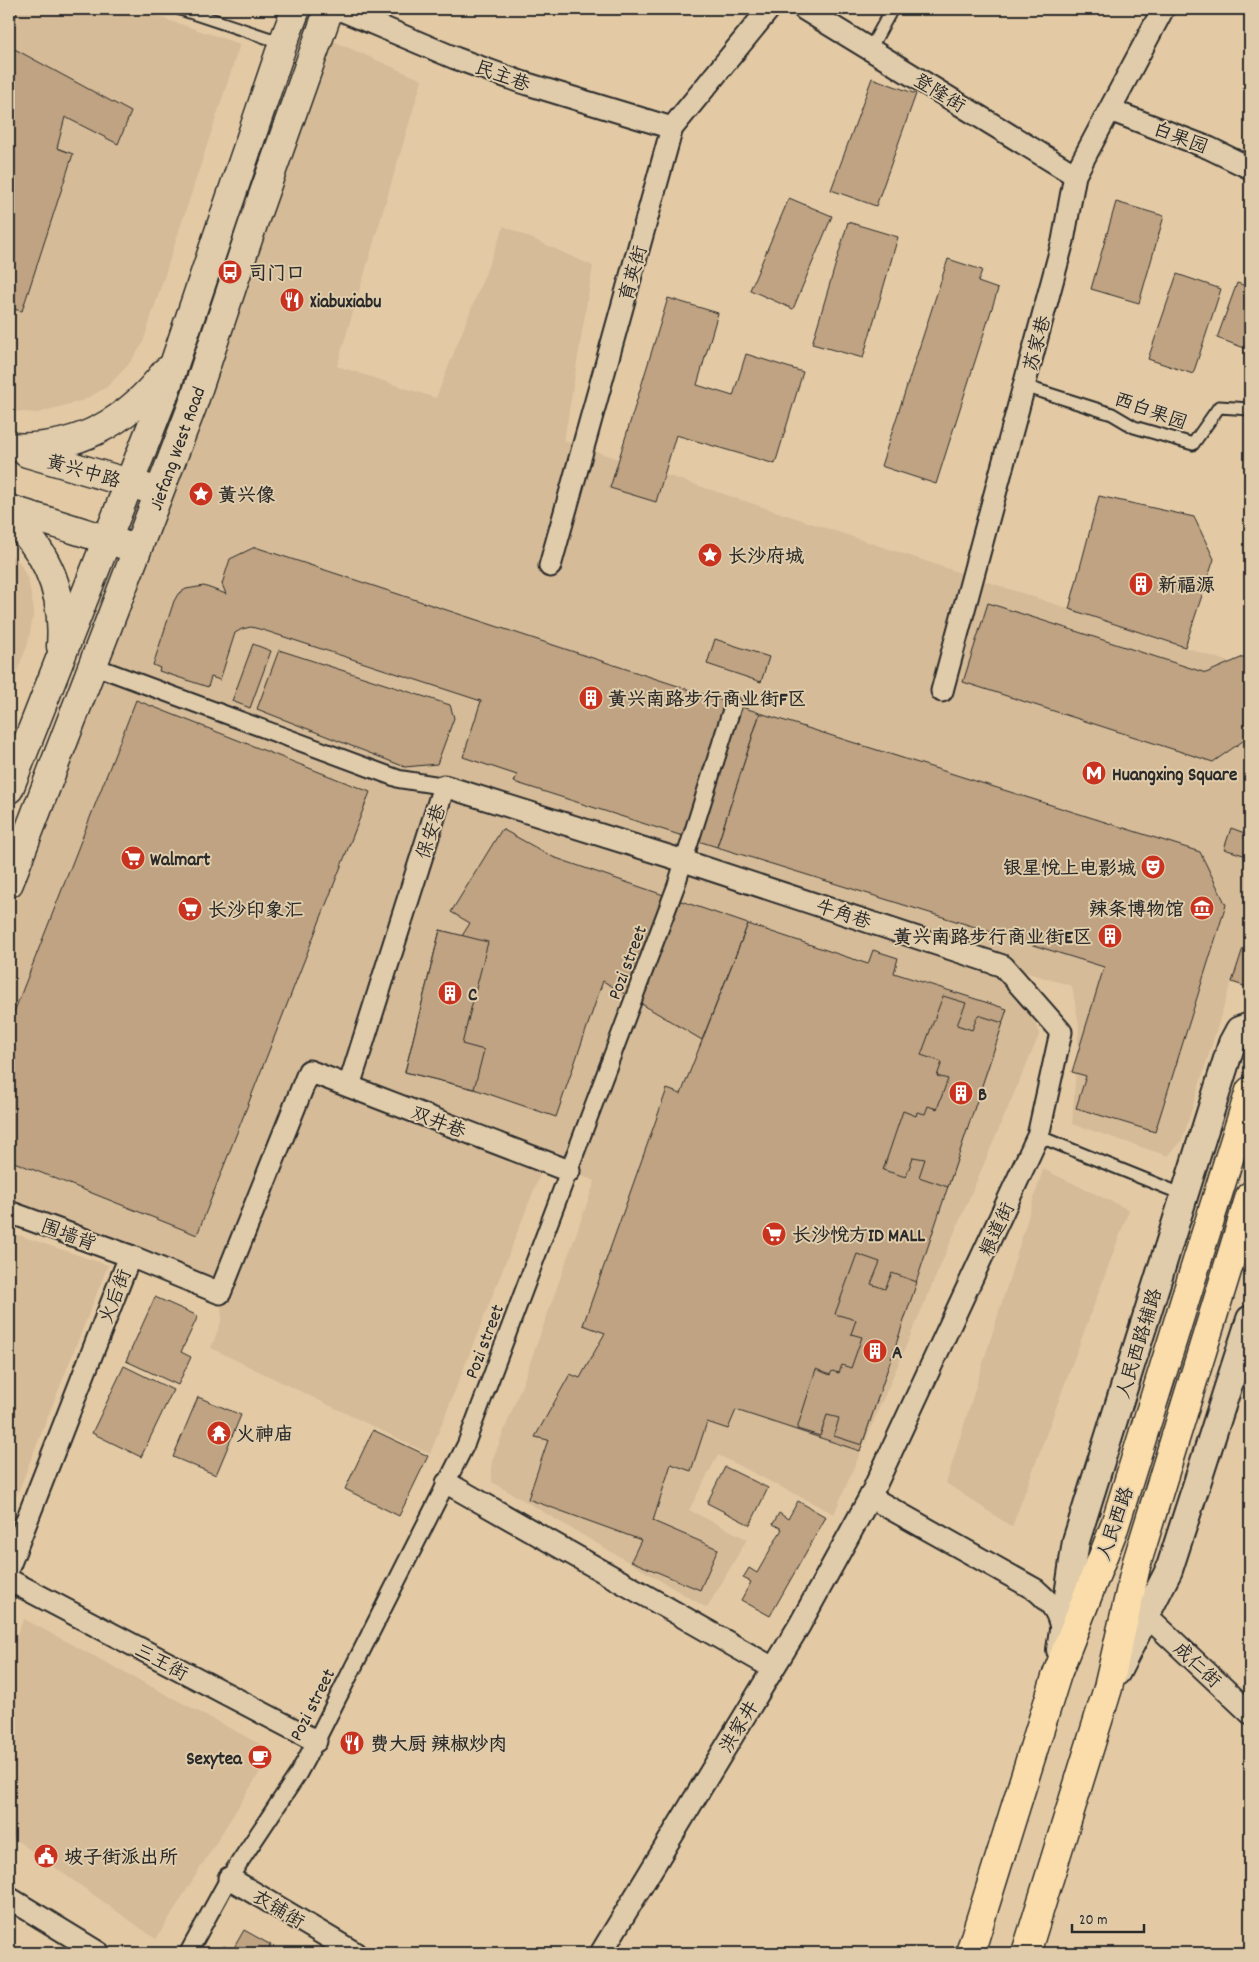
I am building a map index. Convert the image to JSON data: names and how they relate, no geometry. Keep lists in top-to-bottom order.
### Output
{
  "streets": {
    "main road": ["Jiefang West Road", "黄兴中路", "人民西路"],
    "street": [
      "民主巷",
      "登隆街",
      "白果园",
      "育英街",
      "苏家巷",
      "保安巷",
      "牛角巷",
      "Pozi street",
      "双井巷",
      "粮道街",
      "围墙背",
      "火后街",
      "人民西路辅路",
      "三王街",
      "成仁街",
      "洪家井",
      "衣铺街"
    ],
    "lane": ["西白果园"]
  },
  "crossings": [
    ["民主巷", "育英街"],
    ["登隆街", "苏家巷"],
    ["白果园", "苏家巷"],
    ["苏家巷", "西白果园"],
    ["Jiefang West Road", "黄兴中路"],
    ["保安巷", "牛角巷"],
    ["保安巷", "Pozi street"],
    ["保安巷", "双井巷"],
    ["牛角巷", "Pozi street"],
    ["牛角巷", "粮道街"],
    ["Pozi street", "双井巷"],
    ["Pozi street", "三王街"],
    ["Pozi street", "衣铺街"],
    ["双井巷", "火后街"],
    ["粮道街", "洪家井"],
    ["围墙背", "火后街"],
    ["人民西路辅路", "人民西路"]
  ],
  "places": {
    "bus stop": ["司门口"],
    "restaurant": ["Xiabuxiabu", "费大厨 辣椒炒肉"],
    "place": ["黄兴像", "长沙府城"],
    "building": [
      "新福源",
      "黄兴南路步行商业街F区",
      "黄兴南路步行商业街E区",
      "C",
      "B",
      "A"
    ],
    "metro station": ["Huangxing Square"],
    "supermarket": ["Walmart", "长沙印象汇", "长沙悦方ID MALL"],
    "theatre": ["银星悦上电影城"],
    "museum": ["辣条博物馆"],
    "temple": ["火神庙"],
    "cafe": ["Sexytea"],
    "public building": ["坡子街派出所"]
  },
  "scale_bar": "20 m"
}
